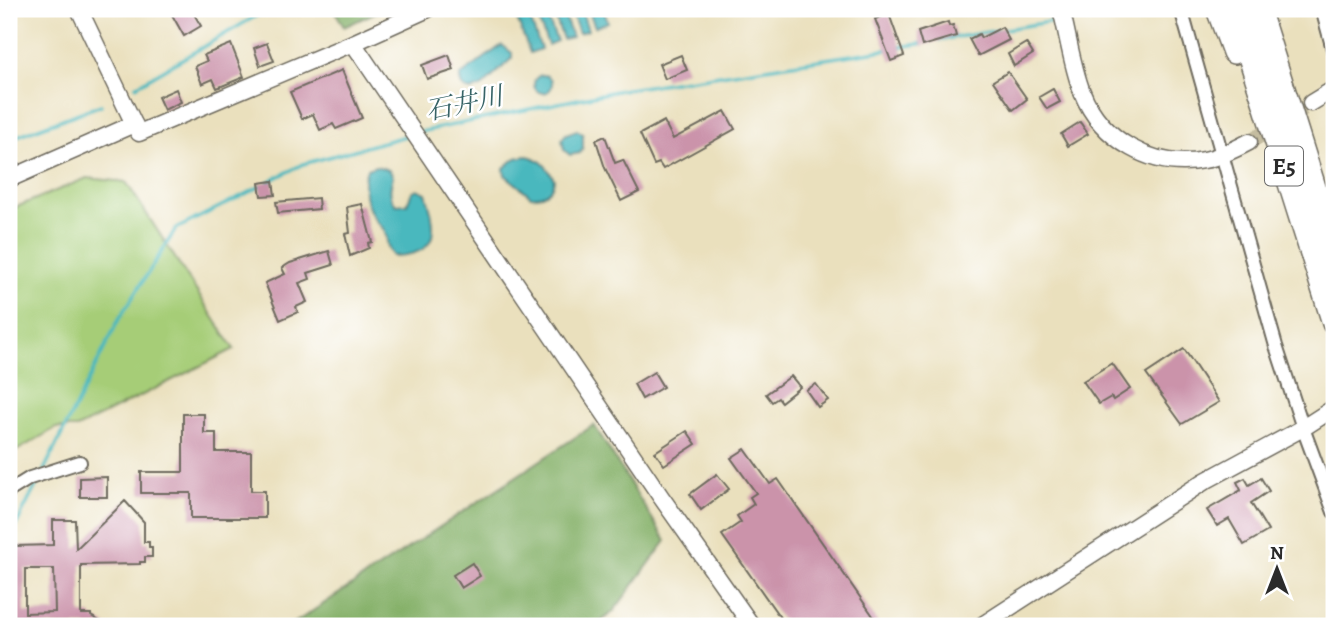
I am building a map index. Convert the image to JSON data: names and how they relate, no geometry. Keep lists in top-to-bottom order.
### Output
{
  "streets": {
    "highway": ["E5"]
  },
  "water": ["石井川"],
  "north": "top"
}
